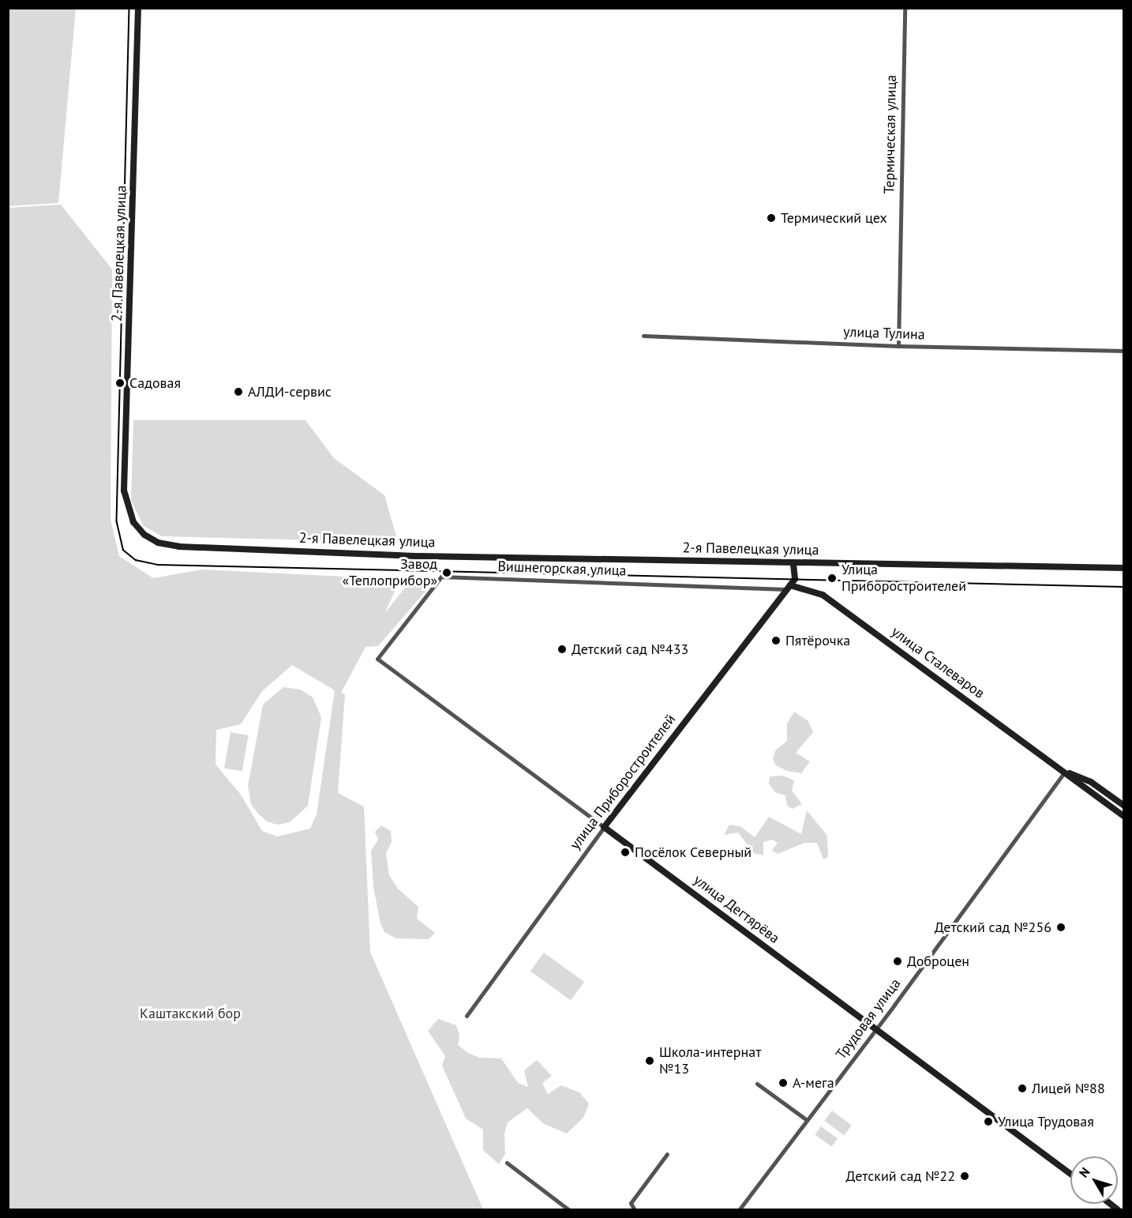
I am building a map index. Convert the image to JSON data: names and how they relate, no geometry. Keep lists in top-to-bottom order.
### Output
{
  "streets": {
    "main road": [
      "2-я Павелецкая улица",
      "улица Сталеваров",
      "улица Приборостроителей",
      "улица Дегтярёва"
    ],
    "street": [
      "Термическая улица",
      "улица Тулина",
      "Вишнегорская улица",
      "Трудовая улица"
    ]
  },
  "crossings": [
    ["Термическая улица", "улица Тулина"],
    ["2-я Павелецкая улица", "улица Приборостроителей"],
    ["Вишнегорская улица", "улица Сталеваров"],
    ["Вишнегорская улица", "улица Приборостроителей"],
    ["Вишнегорская улица", "улица Дегтярёва"],
    ["улица Сталеваров", "улица Приборостроителей"],
    ["улица Сталеваров", "Трудовая улица"],
    ["улица Приборостроителей", "улица Дегтярёва"],
    ["улица Дегтярёва", "Трудовая улица"]
  ],
  "parks": ["Каштакский бор"],
  "places": [
    "Термический цех",
    "Садовая",
    "АЛДИ-сервис",
    "Завод «Теплоприбор»",
    "Улица Приборостроителей",
    "Пятёрочка",
    "Детский сад №433",
    "Посёлок Северный",
    "Детский сад №256",
    "Доброцен",
    "Школа-интернат №13",
    "А-мега",
    "Лицей №88",
    "Улица Трудовая",
    "Детский сад №22"
  ],
  "north": "top left"
}
